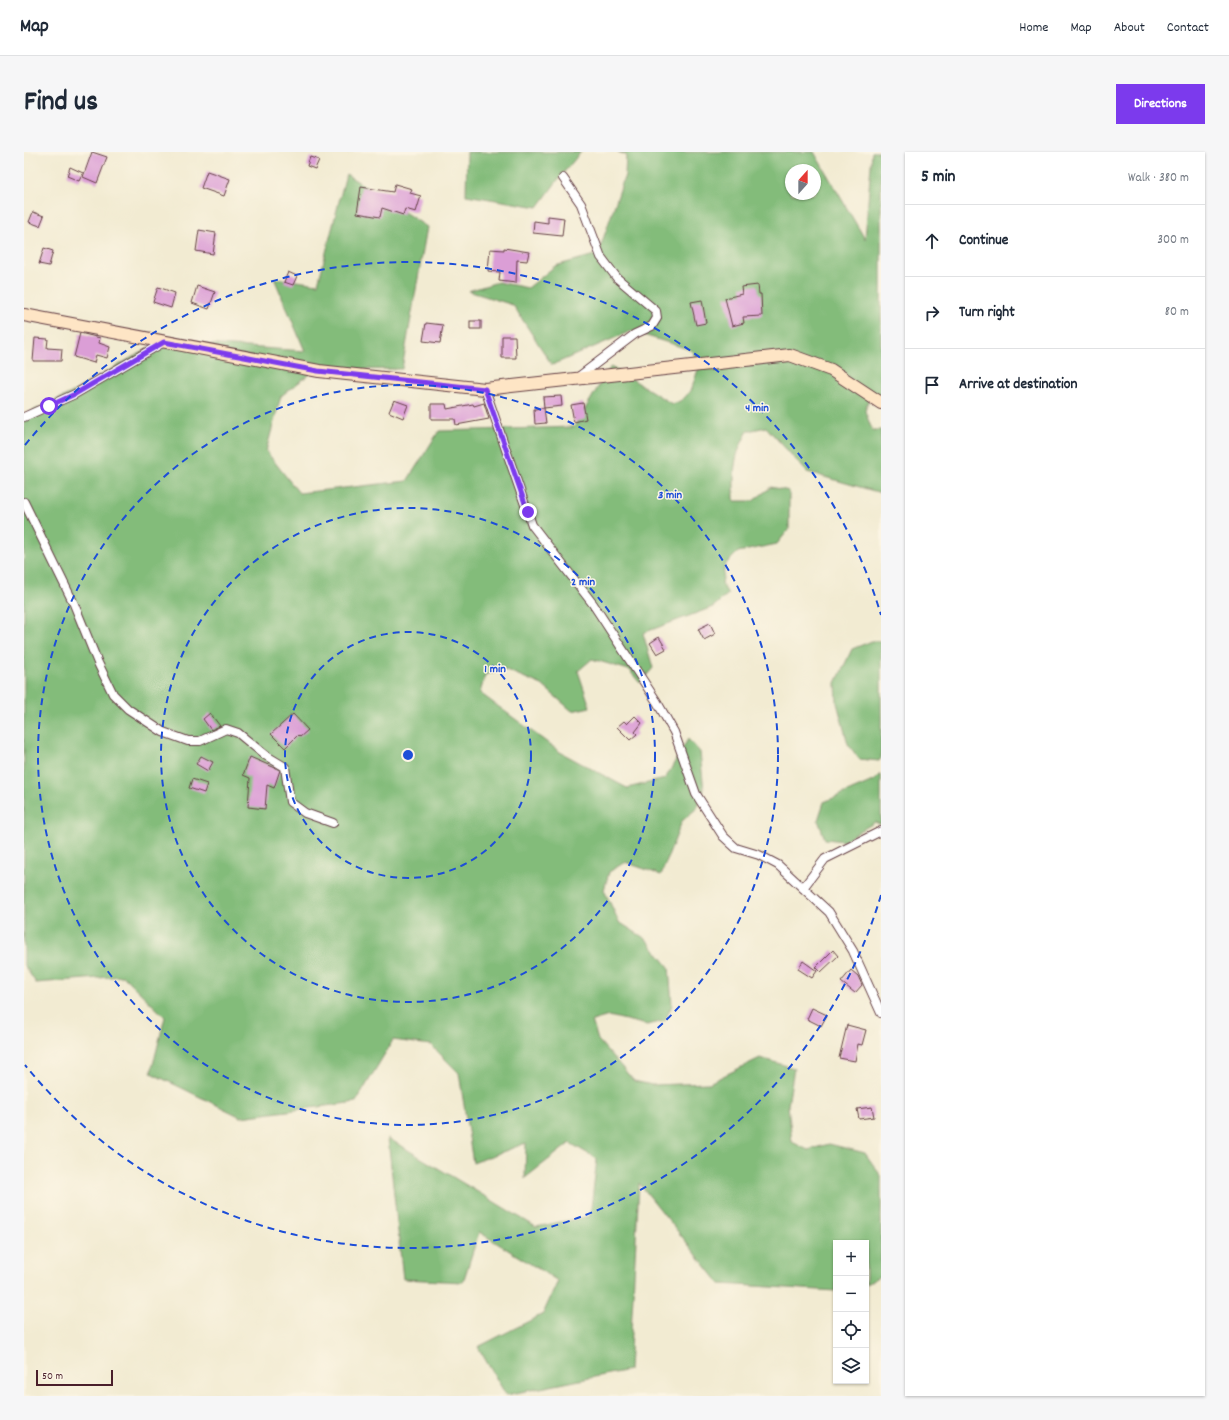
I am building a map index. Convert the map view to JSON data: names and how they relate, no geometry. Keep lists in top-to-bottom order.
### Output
{
  "scale_bar": "50 m",
  "north": "top",
  "page": {
    "header": "Map",
    "nav": [
      "Home",
      "Map",
      "About",
      "Contact"
    ],
    "title": "Find us",
    "buttons": "Directions",
    "heading": ["5 min", "Walk · 380 m"],
    "list": [
      ["Continue", "300 m"],
      ["Turn right", "80 m"],
      "Arrive at destination"
    ],
    "map_buttons": ["+", "−"],
    "scale": "50 m"
  },
  "rings": [
    "4 min",
    "3 min",
    "2 min",
    "1 min"
  ]
}
